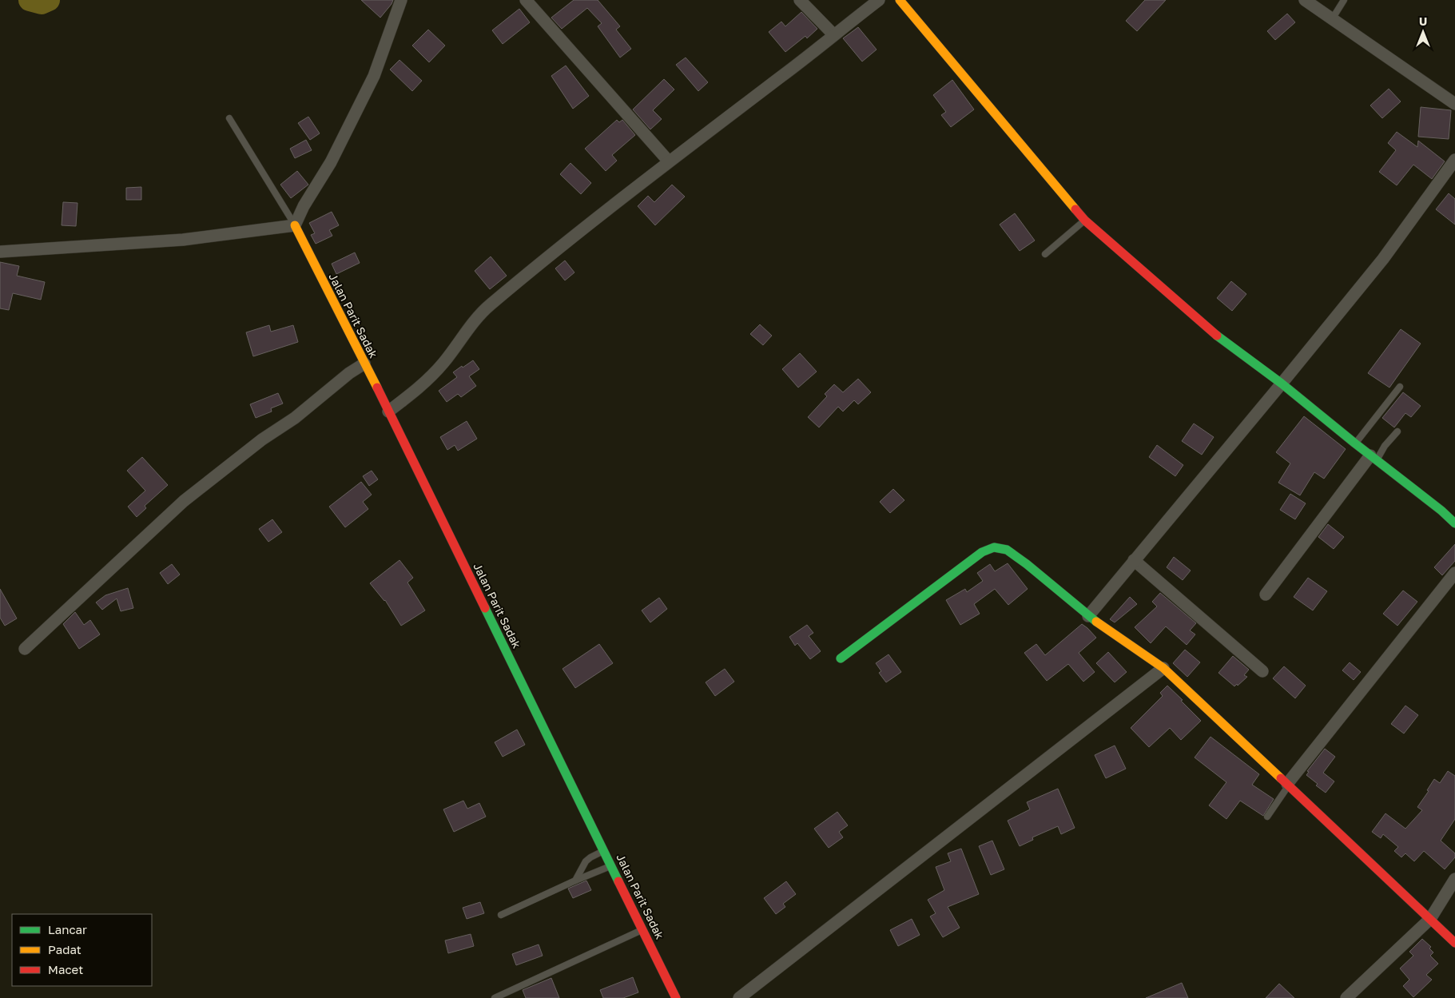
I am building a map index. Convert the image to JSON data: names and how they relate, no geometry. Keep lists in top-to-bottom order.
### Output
{
  "streets": {
    "street": ["Jalan Parit Sadak"]
  },
  "legend": ["Lancar", "Padat", "Macet"],
  "north": "top"
}
